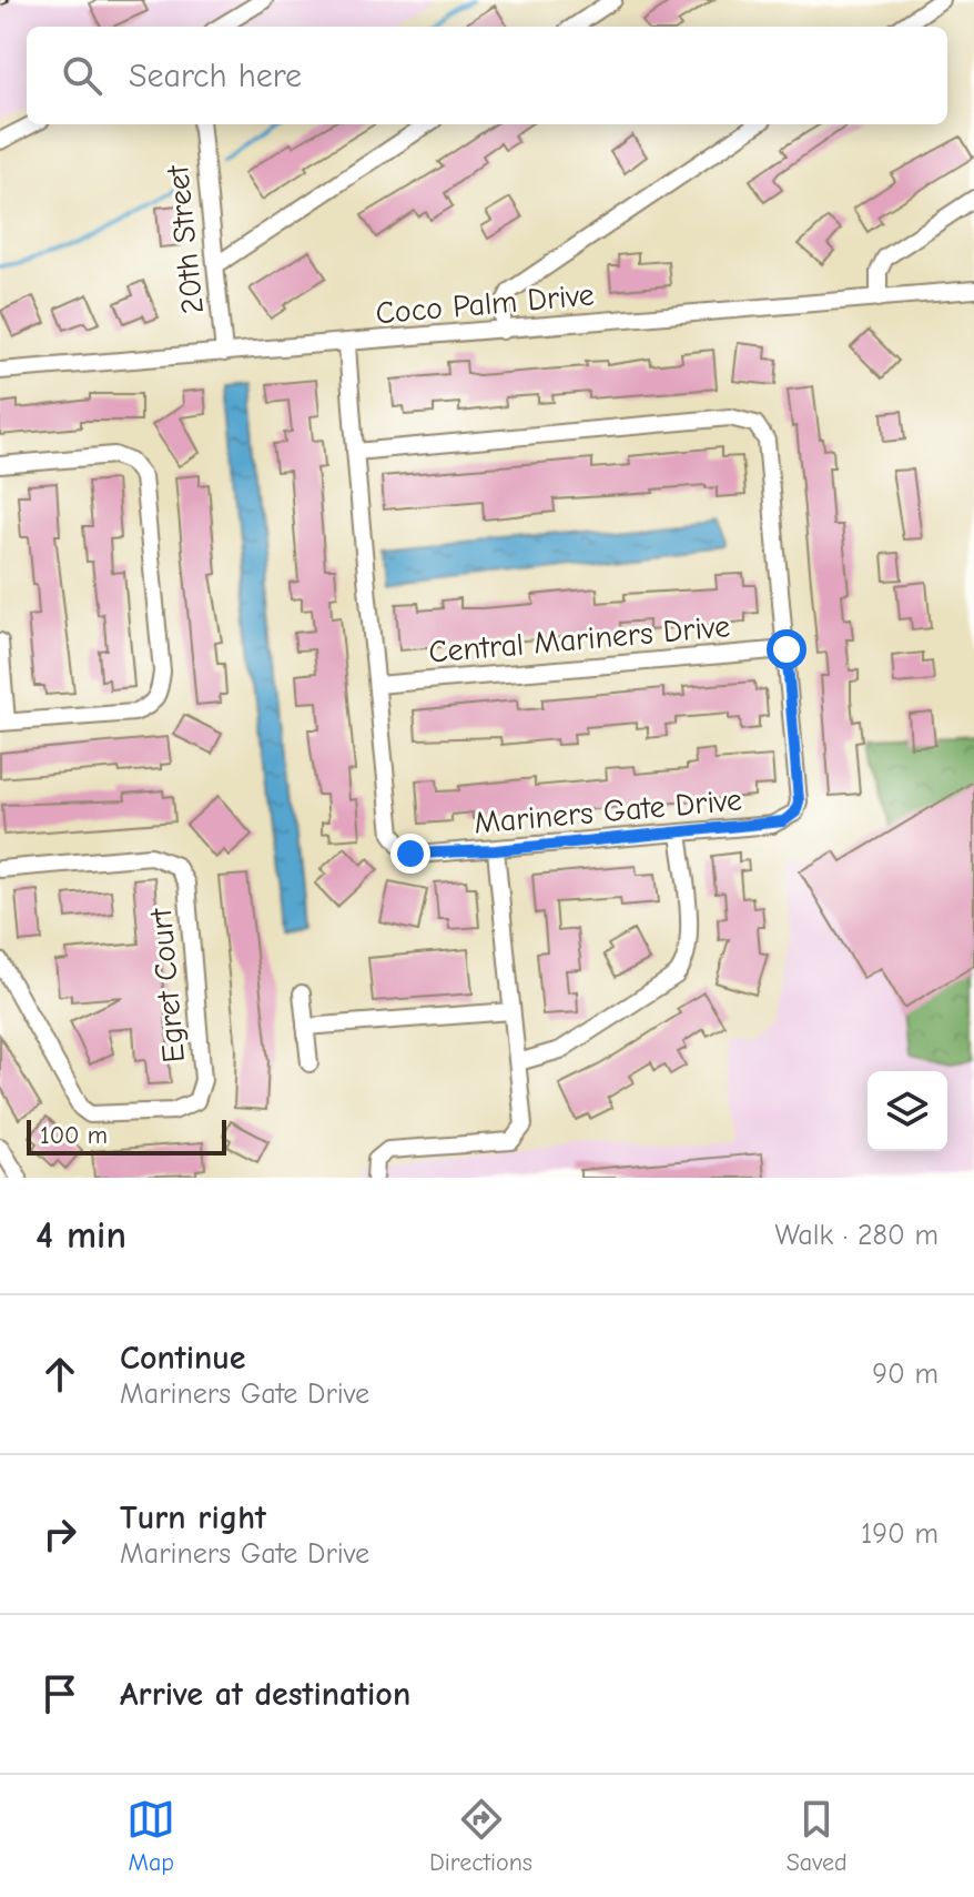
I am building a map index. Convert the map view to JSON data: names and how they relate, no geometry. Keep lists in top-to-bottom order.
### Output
{
  "streets": {
    "street": [
      "20th Street",
      "Coco Palm Drive",
      "Central Mariners Drive",
      "Mariners Gate Drive",
      "Egret Court"
    ]
  },
  "crossings": [
    ["20th Street", "Coco Palm Drive"],
    ["Coco Palm Drive", "Mariners Gate Drive"],
    ["Central Mariners Drive", "Mariners Gate Drive"]
  ],
  "scale_bar": "100 m",
  "page": {
    "search": "Search here",
    "scale": "100 m",
    "heading": ["4 min", "Walk · 280 m"],
    "list": [
      ["Continue", "Mariners Gate Drive", "90 m"],
      ["Turn right", "Mariners Gate Drive", "190 m"],
      "Arrive at destination"
    ],
    "nav": ["Map", "Directions", "Saved"]
  }
}
